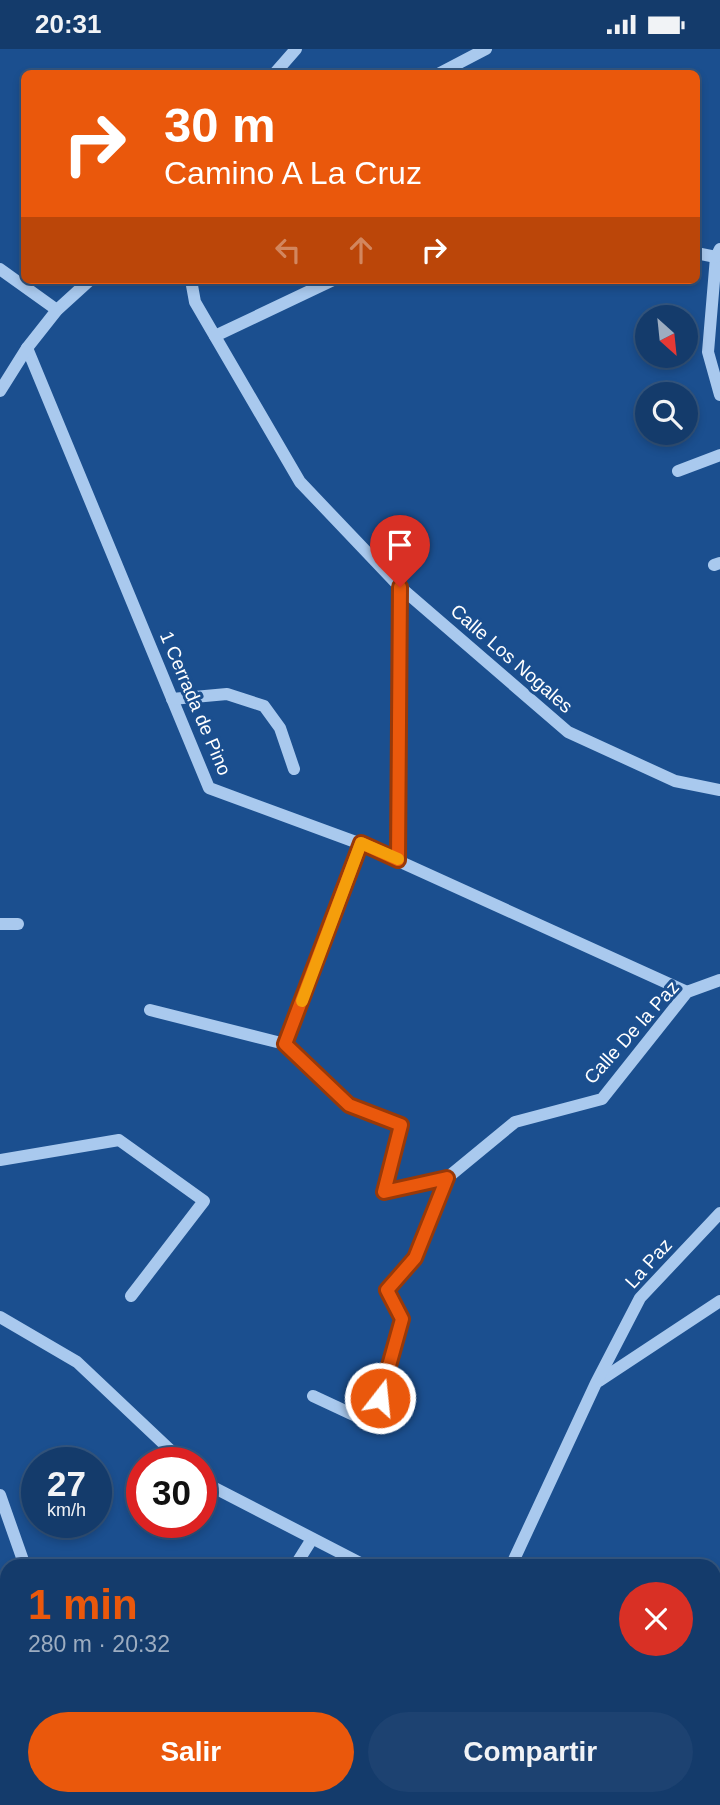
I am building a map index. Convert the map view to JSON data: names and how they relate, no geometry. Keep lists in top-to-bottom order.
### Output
{
  "streets": {
    "street": [
      "Calle Los Nogales",
      "1 Cerrada de Pino",
      "Calle De la Paz",
      "La Paz"
    ]
  },
  "crossings": [
    ["1 Cerrada de Pino", "Calle De la Paz"]
  ],
  "north": "bottom right",
  "page": {
    "status": "20:31",
    "turn": ["30 m", "Camino A La Cruz"],
    "speed": "27 km/h",
    "limit": "30",
    "heading": ["1 min", "280 m · 20:32"],
    "buttons": ["Salir", "Compartir"]
  }
}
